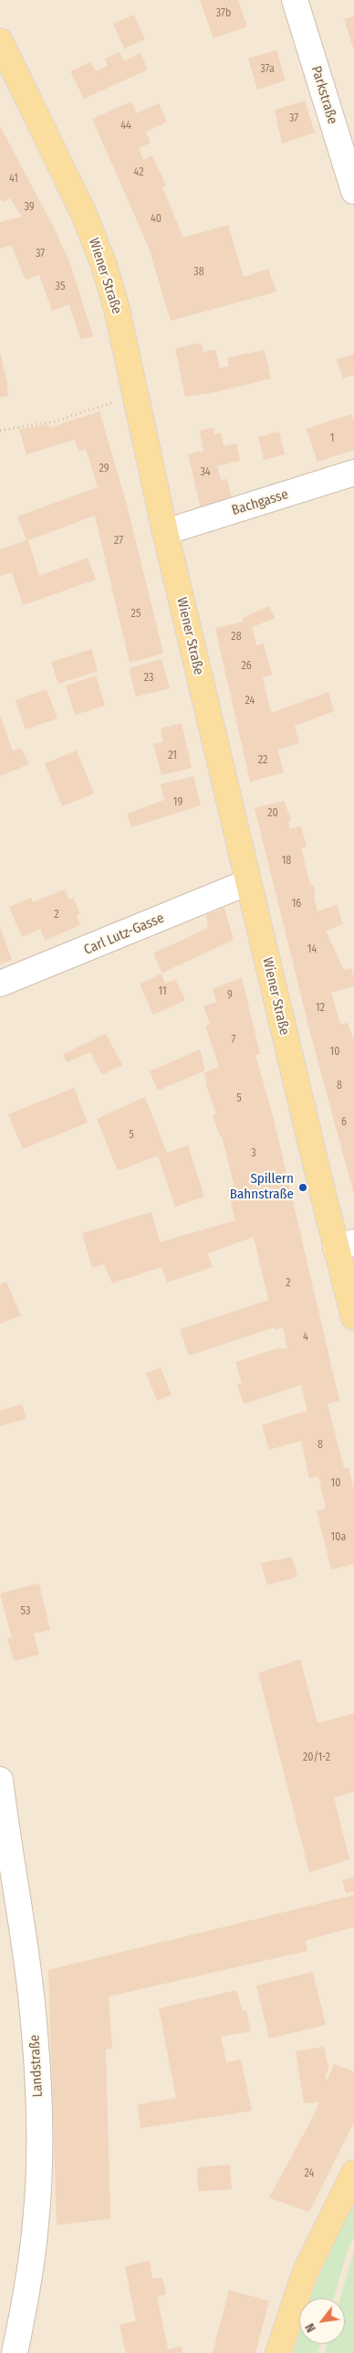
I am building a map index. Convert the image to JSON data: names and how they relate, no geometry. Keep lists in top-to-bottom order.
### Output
{
  "streets": {
    "main road": ["Wiener Straße"],
    "street": [
      "Parkstraße",
      "Bachgasse",
      "Carl Lutz-Gasse",
      "Landstraße"
    ]
  },
  "crossings": [
    ["Wiener Straße", "Bachgasse"],
    ["Wiener Straße", "Carl Lutz-Gasse"]
  ],
  "places": ["Spillern Bahnstraße"],
  "house_numbers": [
    "37b",
    "37a",
    "37",
    "44",
    "42",
    "41",
    "39",
    "40",
    "37",
    "38",
    "35",
    "1",
    "29",
    "34",
    "27",
    "25",
    "28",
    "26",
    "23",
    "24",
    "21",
    "22",
    "19",
    "20",
    "18",
    "16",
    "2",
    "14",
    "11",
    "9",
    "12",
    "7",
    "10",
    "8",
    "5",
    "6",
    "5",
    "3",
    "2",
    "4",
    "8",
    "10",
    "10a",
    "53",
    "20/1-2",
    "24"
  ],
  "north": "bottom left"
}
